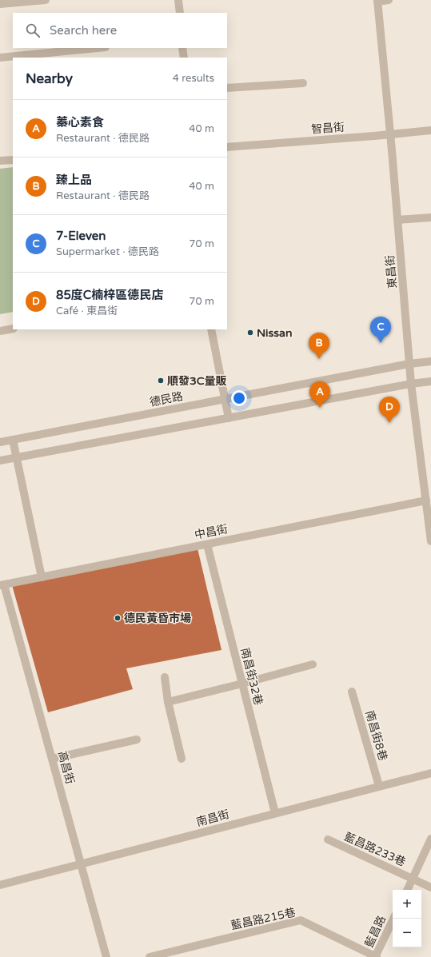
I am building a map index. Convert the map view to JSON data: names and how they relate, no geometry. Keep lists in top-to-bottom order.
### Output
{
  "streets": {
    "street": [
      "智昌街",
      "東昌街",
      "德民路",
      "中昌街",
      "南昌街32巷",
      "南昌街8巷",
      "高昌街",
      "南昌街",
      "藍昌路233巷",
      "藍昌路215巷",
      "藍昌路"
    ]
  },
  "crossings": [
    ["智昌街", "東昌街"],
    ["東昌街", "德民路"],
    ["東昌街", "中昌街"],
    ["中昌街", "南昌街32巷"],
    ["中昌街", "高昌街"],
    ["南昌街32巷", "南昌街"],
    ["南昌街8巷", "南昌街"],
    ["高昌街", "南昌街"],
    ["藍昌路215巷", "藍昌路"]
  ],
  "places": ["Nissan", "順發3C量販", "德民黃昏市場"],
  "page": {
    "search": "Search here",
    "heading": ["Nearby", "4 results"],
    "list": [
      {
        "mark": "A",
        "name": "蓁心素食",
        "note": "Restaurant · 德民路",
        "value": "40 m"
      },
      {
        "mark": "B",
        "name": "臻上品",
        "note": "Restaurant · 德民路",
        "value": "40 m"
      },
      {
        "mark": "C",
        "name": "7-Eleven",
        "note": "Supermarket · 德民路",
        "value": "70 m"
      },
      {
        "mark": "D",
        "name": "85度C楠梓區德民店",
        "note": "Café · 東昌街",
        "value": "70 m"
      }
    ],
    "pins": [
      "C",
      "B",
      "A",
      "D"
    ],
    "map_buttons": ["+", "−"]
  }
}
